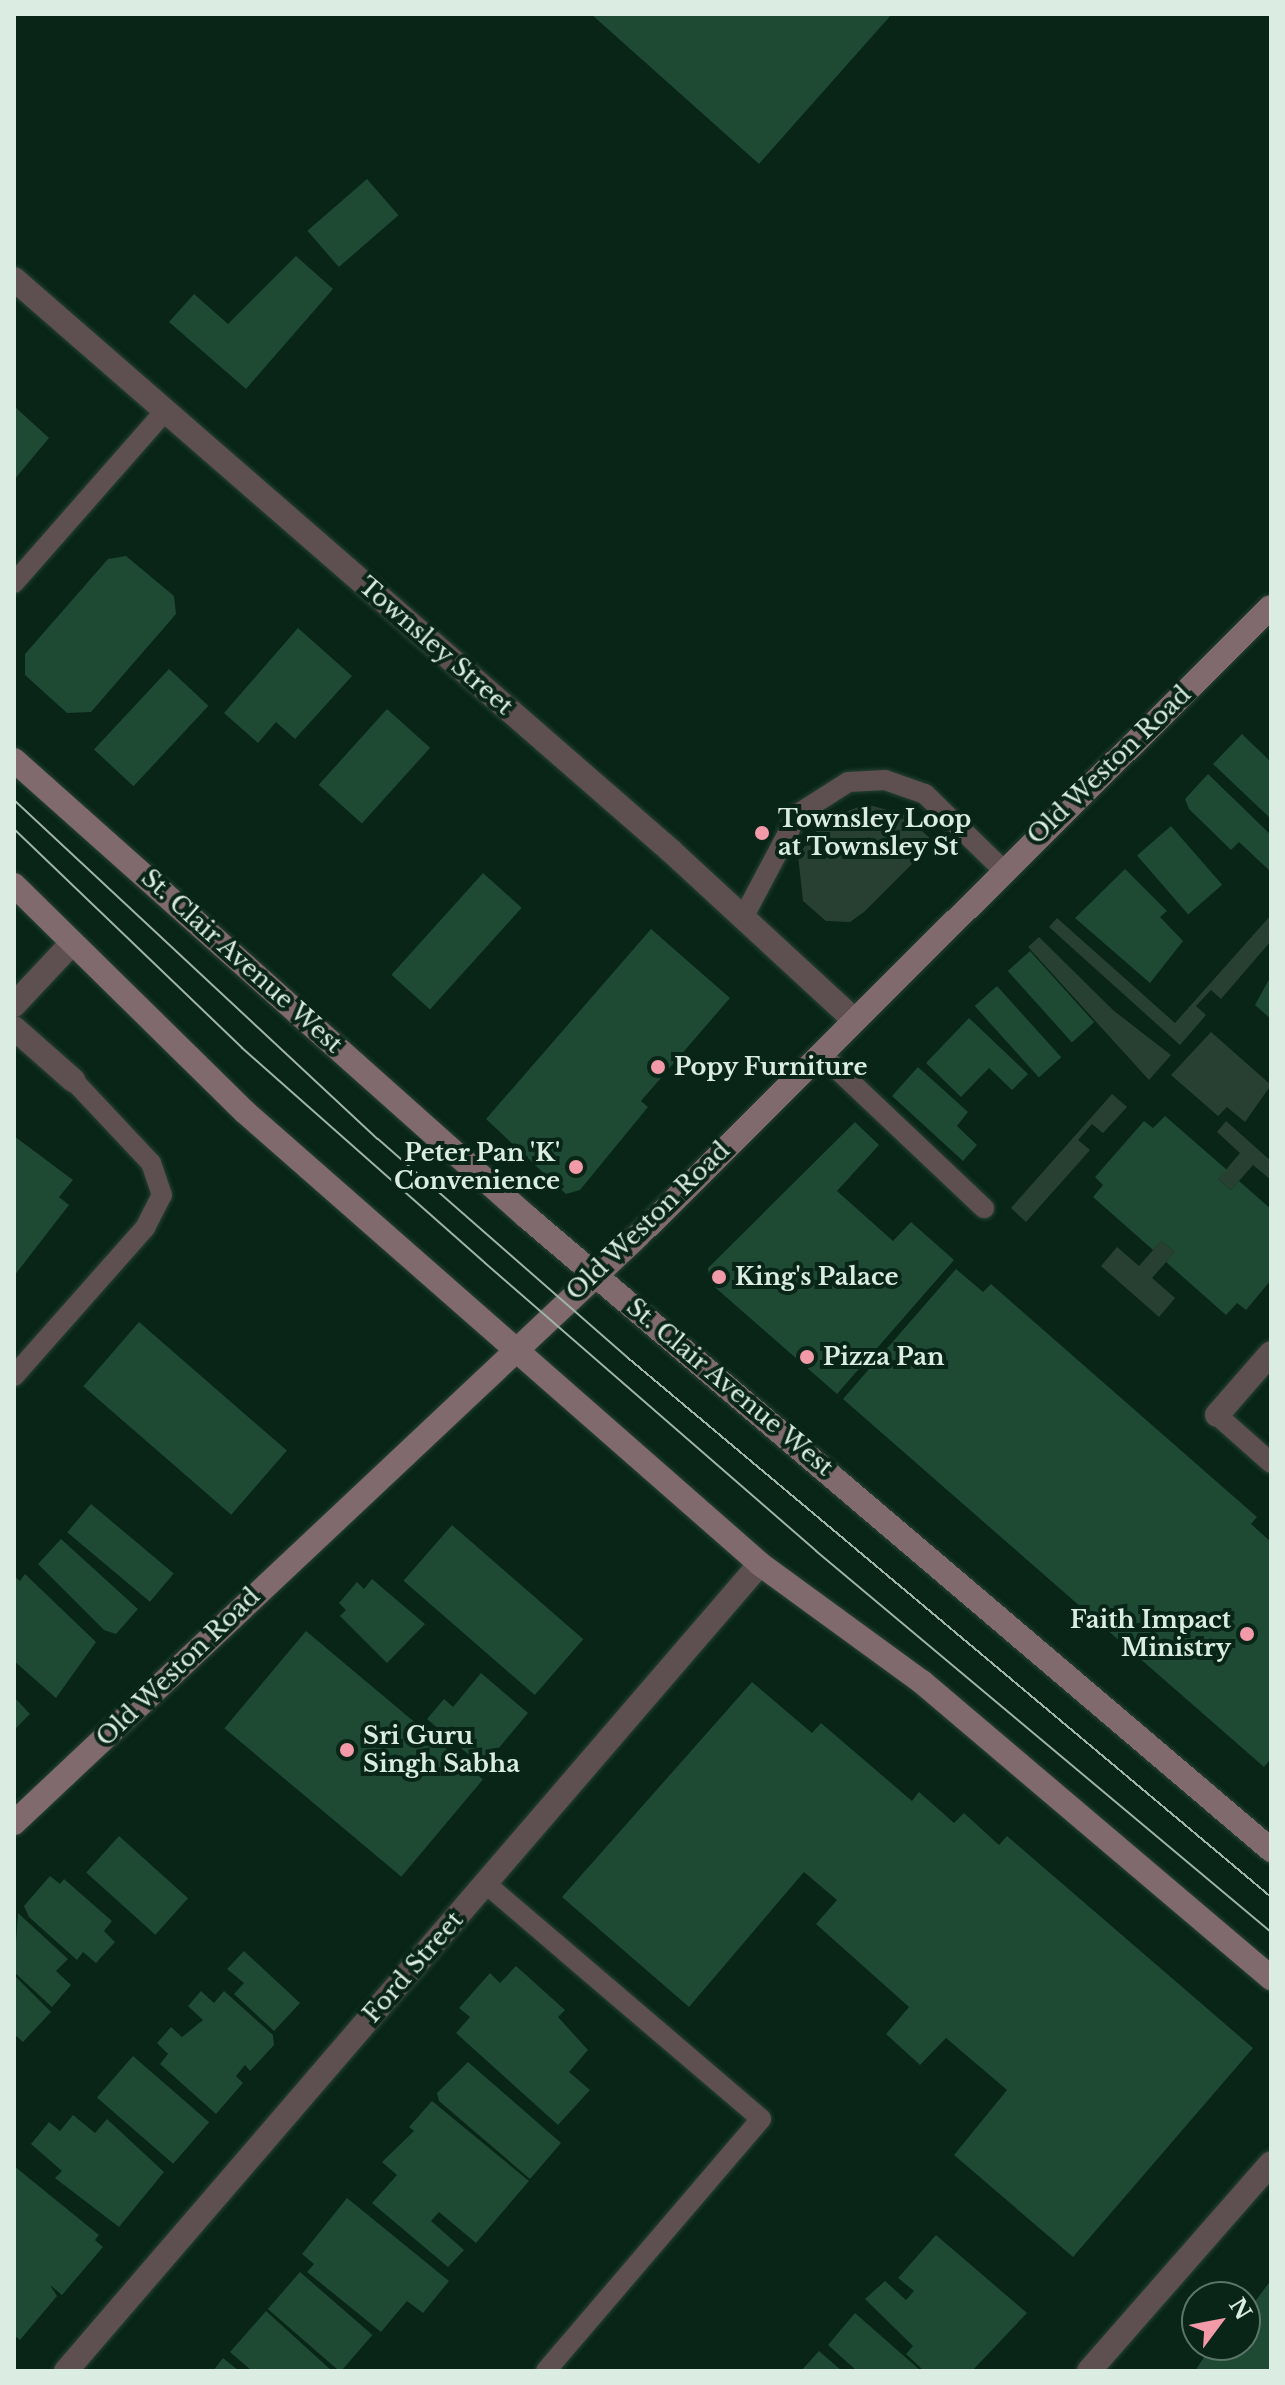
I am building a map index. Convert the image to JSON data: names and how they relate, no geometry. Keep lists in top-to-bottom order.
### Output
{
  "streets": {
    "main road": ["Old Weston Road", "St. Clair Avenue West"],
    "street": ["Townsley Street", "Ford Street"]
  },
  "crossings": [
    ["Townsley Street", "Old Weston Road"],
    ["Old Weston Road", "St. Clair Avenue West"]
  ],
  "places": [
    "Townsley Loop at Townsley St",
    "Popy Furniture",
    "Peter Pan 'K' Convenience",
    "King's Palace",
    "Pizza Pan",
    "Faith Impact Ministry",
    "Sri Guru Singh Sabha"
  ],
  "north": "top right"
}
